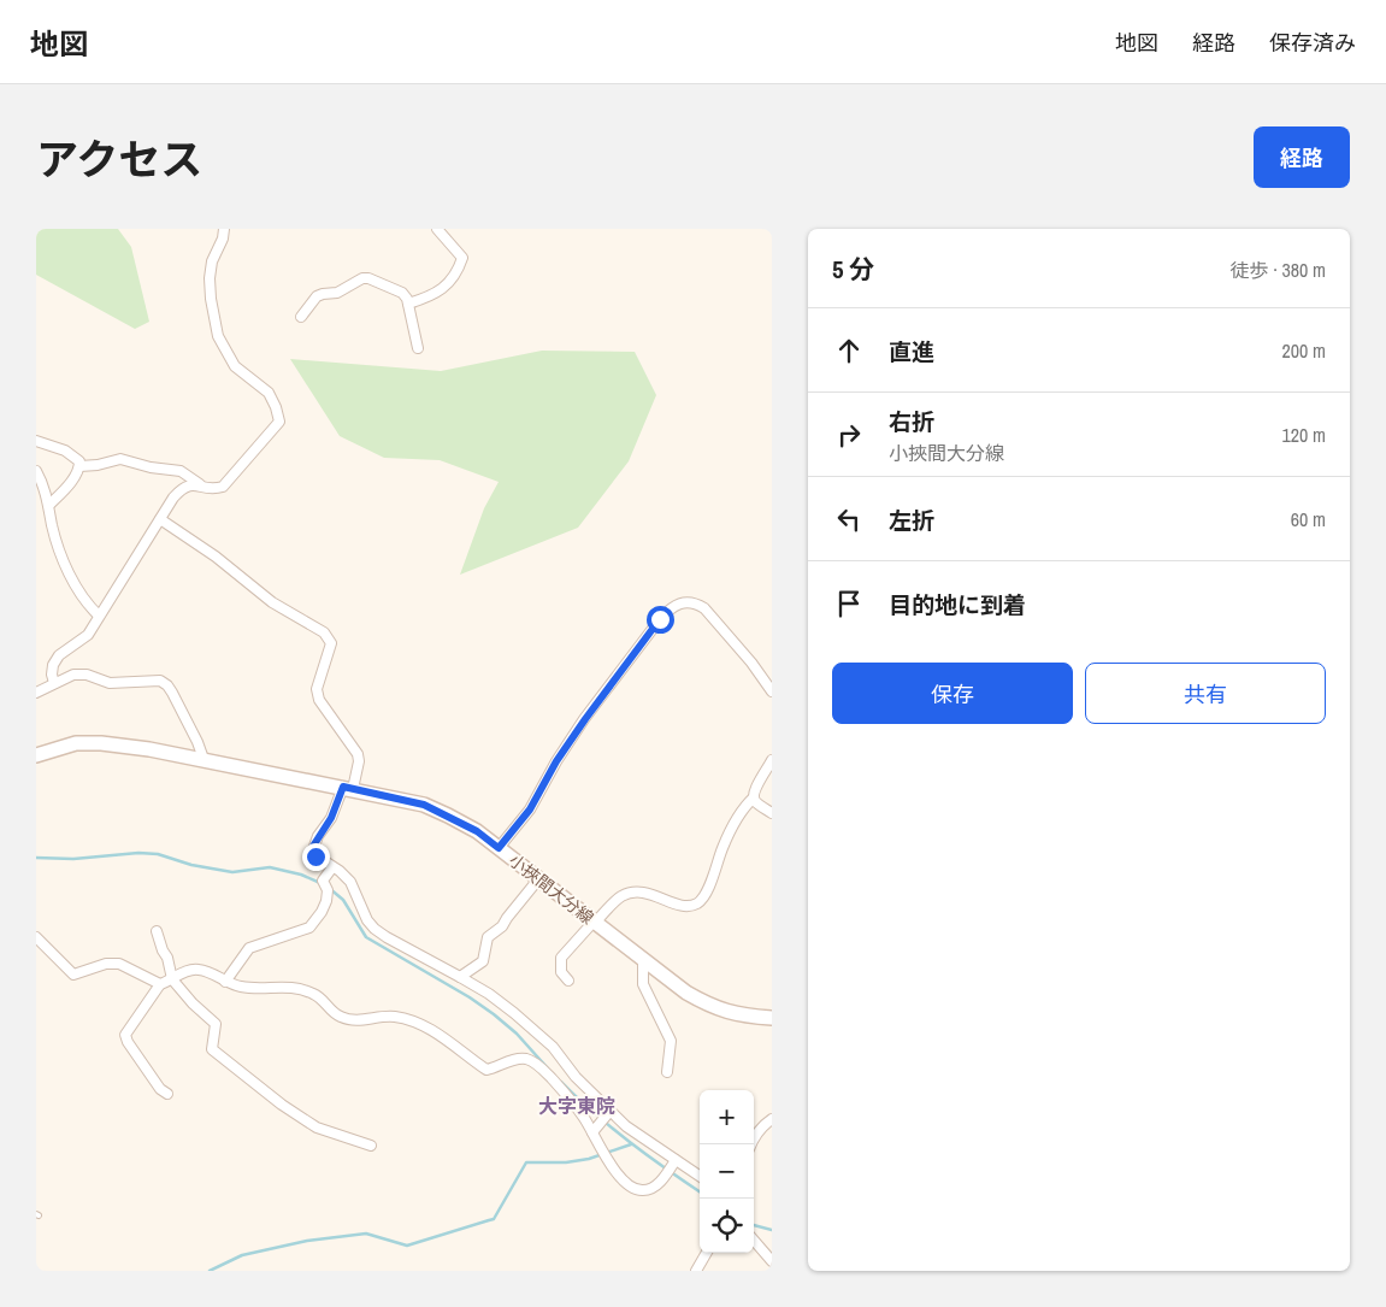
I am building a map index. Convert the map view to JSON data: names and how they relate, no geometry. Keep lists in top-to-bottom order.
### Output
{
  "streets": {
    "main road": ["小挾間大分線"]
  },
  "districts": ["大字東院"],
  "page": {
    "header": "地図",
    "nav": ["地図", "経路", "保存済み"],
    "title": "アクセス",
    "buttons": [
      "経路",
      ["保存", "共有"]
    ],
    "heading": ["5 分", "徒歩 · 380 m"],
    "list": [
      ["直進", "200 m"],
      ["右折", "小挾間大分線", "120 m"],
      ["左折", "60 m"],
      "目的地に到着"
    ],
    "map_buttons": ["+", "−"]
  }
}
